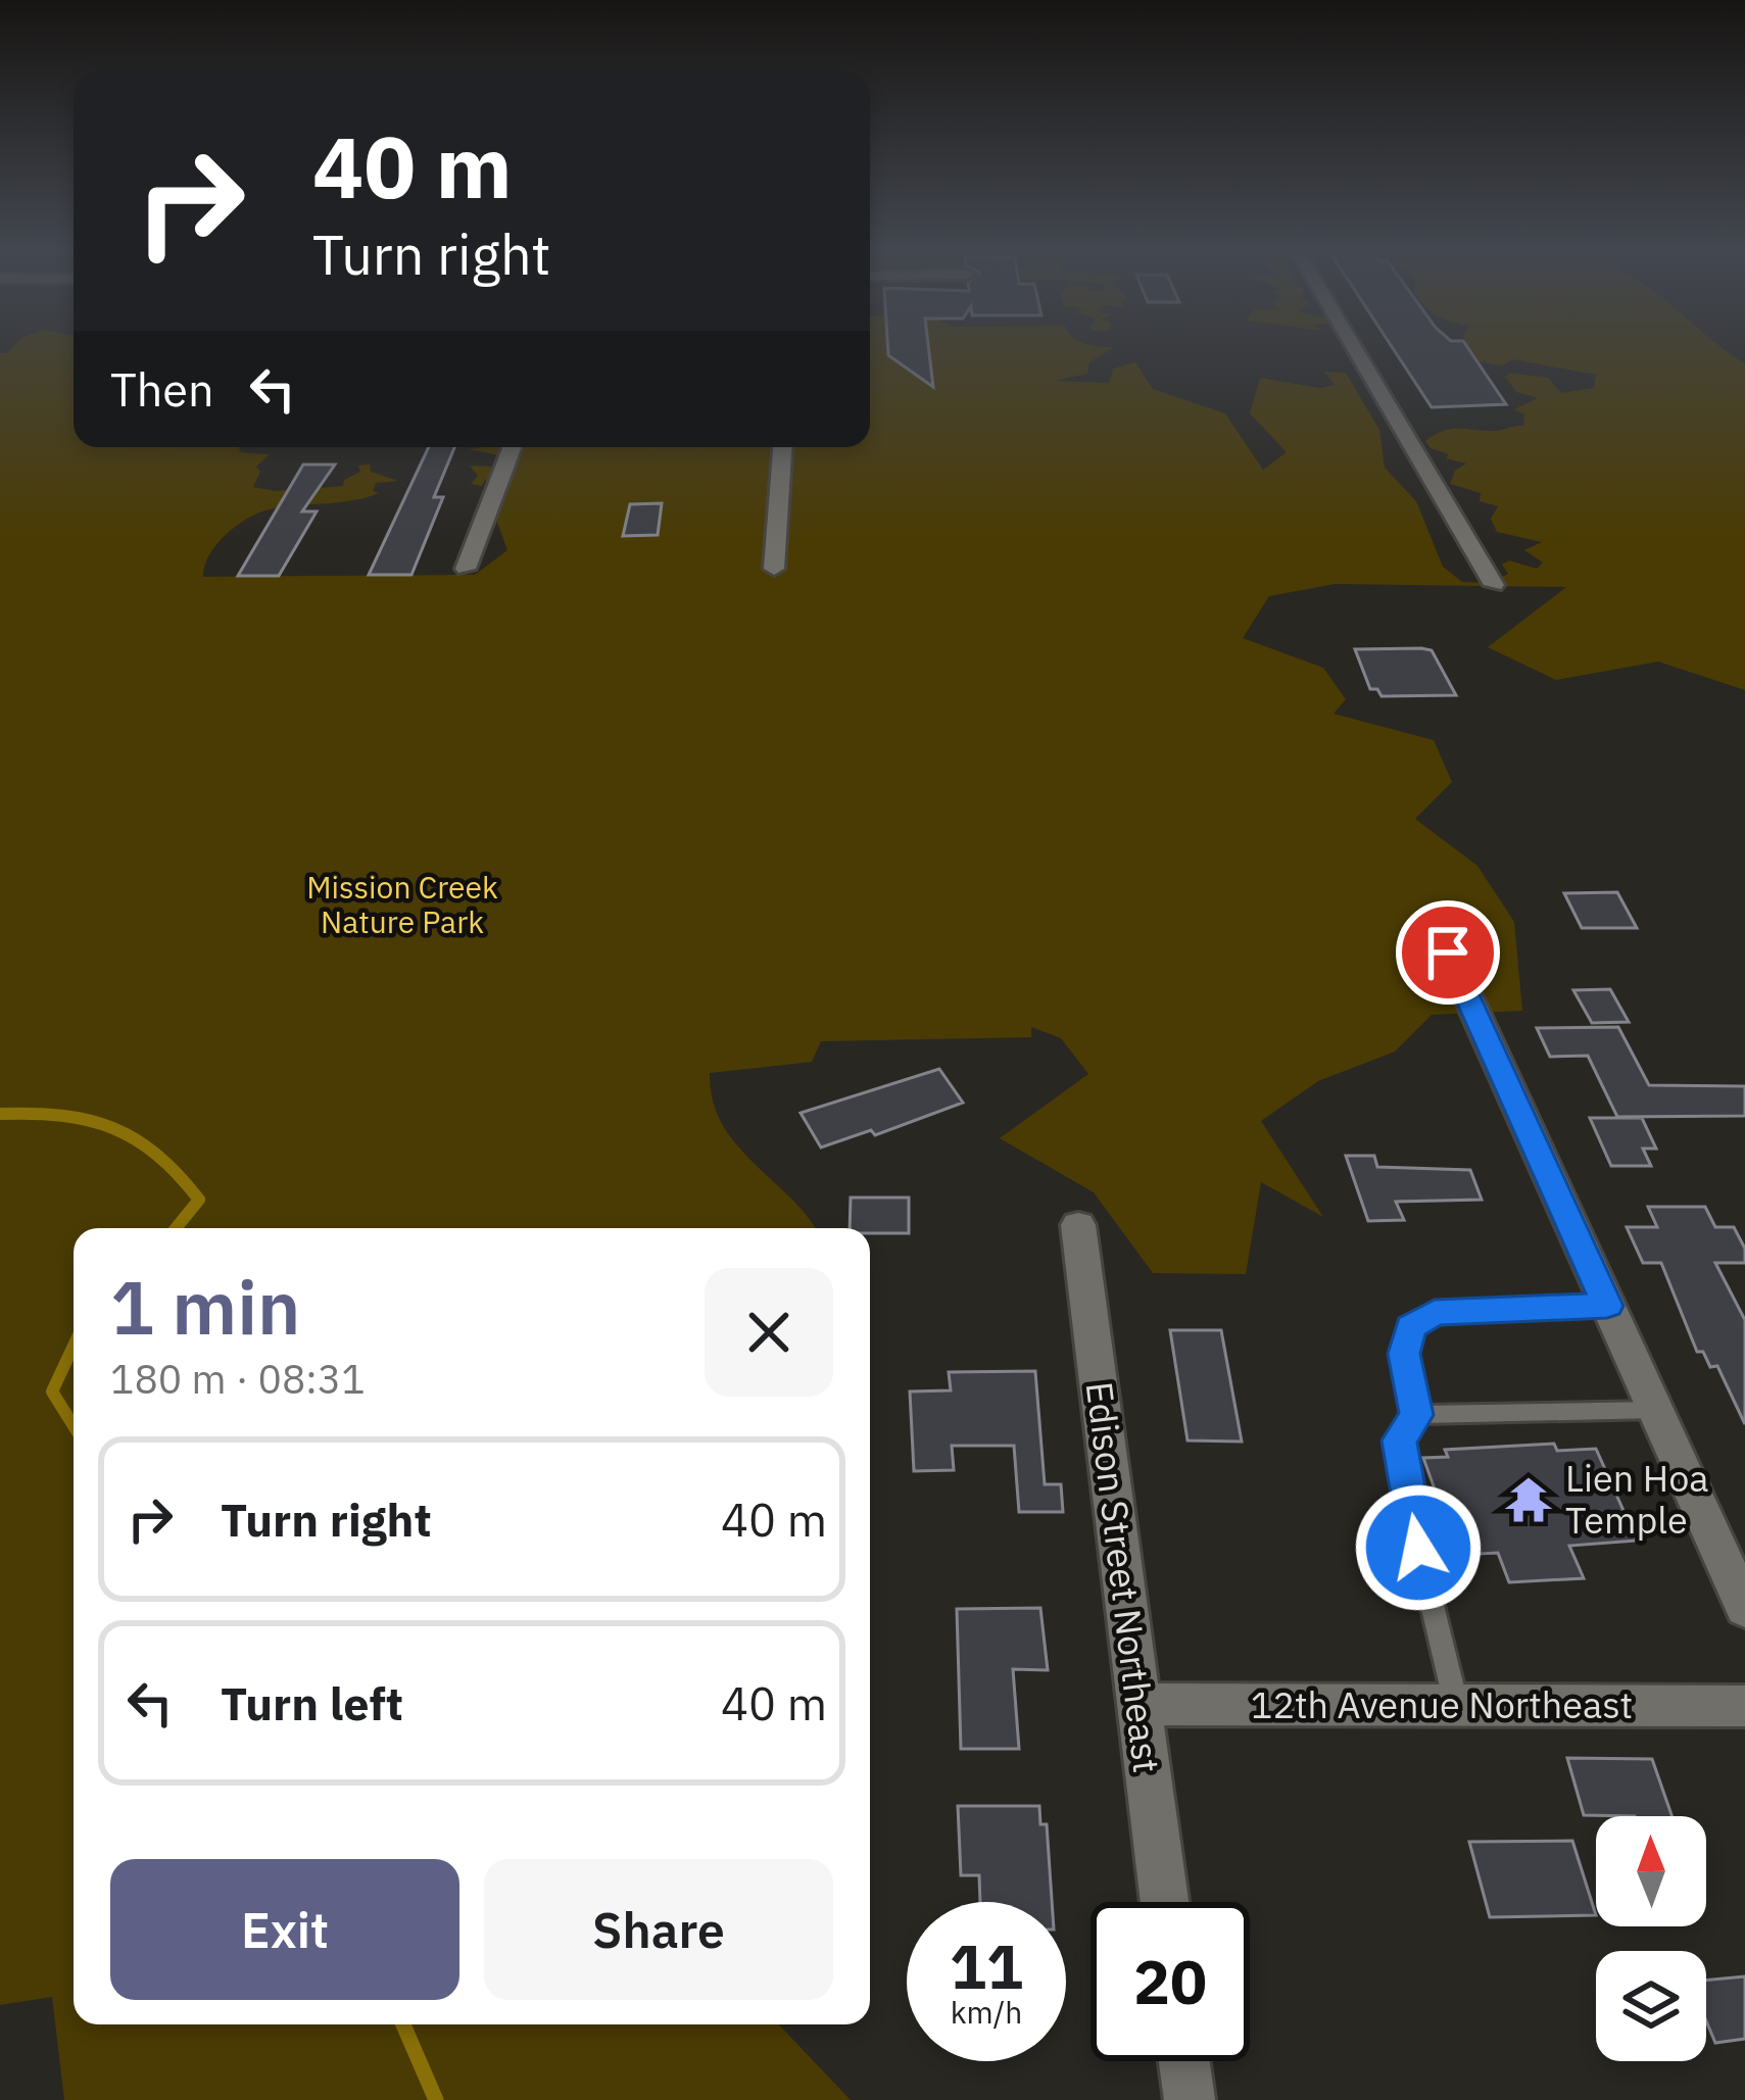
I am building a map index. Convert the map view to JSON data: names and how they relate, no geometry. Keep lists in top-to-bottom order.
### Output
{
  "streets": {
    "street": ["Edison Street Northeast", "12th Avenue Northeast"]
  },
  "crossings": [
    ["Edison Street Northeast", "12th Avenue Northeast"]
  ],
  "parks": ["Mission Creek Nature Park"],
  "places": {
    "temple": ["Lien Hoa Temple"]
  },
  "north": "top",
  "page": {
    "turn": ["40 m", "Turn right"],
    "then": "Then",
    "heading": ["1 min", "180 m · 08:31"],
    "list": [
      {
        "name": "Turn right",
        "value": "40 m"
      },
      {
        "name": "Turn left",
        "value": "40 m"
      }
    ],
    "buttons": ["Exit", "Share"],
    "speed": "11 km/h",
    "limit": "20"
  }
}
